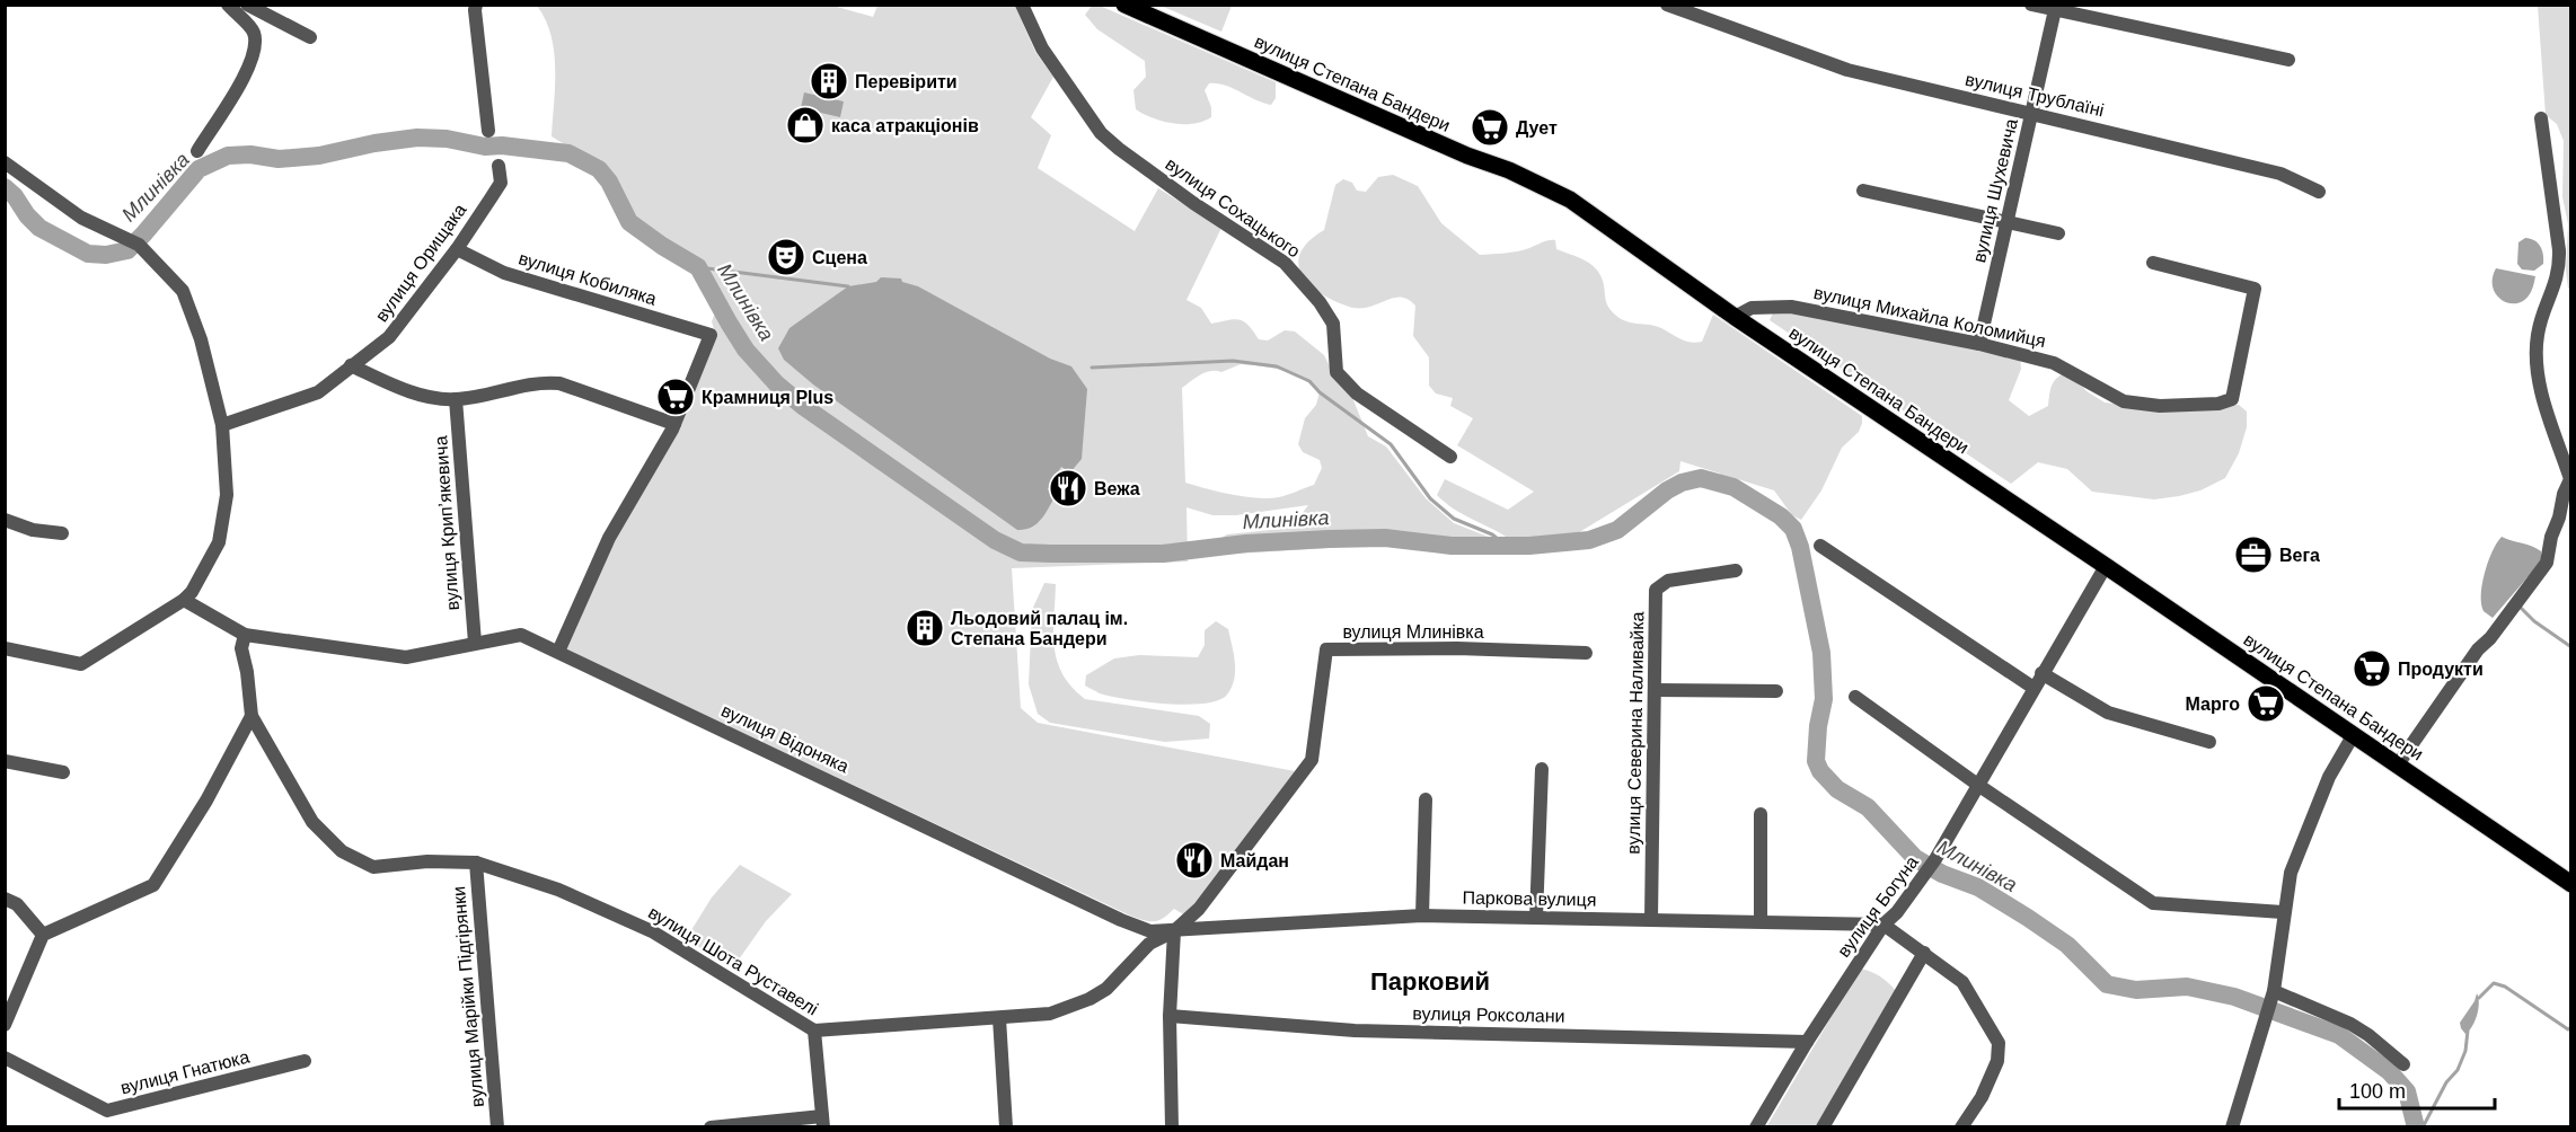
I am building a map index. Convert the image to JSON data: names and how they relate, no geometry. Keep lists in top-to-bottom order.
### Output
{
  "streets": {
    "main road": ["вулиця Степана Бандери"],
    "street": [
      "вулиця Трублаїні",
      "вулиця Шухевича",
      "вулиця Сохацького",
      "вулиця Орищака",
      "вулиця Кобиляка",
      "вулиця Михайла Коломийця",
      "вулиця Крипʼякевича",
      "вулиця Млинівка",
      "вулиця Северина Наливайка",
      "вулиця Відоняка",
      "Паркова вулиця",
      "вулиця Богуна",
      "вулиця Шота Руставелі",
      "вулиця Марійки Підгірянки",
      "вулиця Роксолани",
      "вулиця Гнатюка"
    ]
  },
  "crossings": [
    ["вулиця Степана Бандери", "вулиця Михайла Коломийця"],
    ["вулиця Степана Бандери", "вулиця Богуна"],
    ["вулиця Трублаїні", "вулиця Шухевича"],
    ["вулиця Шухевича", "вулиця Михайла Коломийця"],
    ["вулиця Орищака", "вулиця Кобиляка"],
    ["вулиця Крипʼякевича", "вулиця Відоняка"],
    ["вулиця Млинівка", "вулиця Відоняка"],
    ["вулиця Млинівка", "Паркова вулиця"],
    ["вулиця Млинівка", "вулиця Шота Руставелі"],
    ["вулиця Северина Наливайка", "Паркова вулиця"],
    ["вулиця Відоняка", "Паркова вулиця"],
    ["вулиця Відоняка", "вулиця Шота Руставелі"],
    ["Паркова вулиця", "вулиця Богуна"],
    ["Паркова вулиця", "вулиця Шота Руставелі"],
    ["вулиця Богуна", "вулиця Роксолани"],
    ["вулиця Шота Руставелі", "вулиця Марійки Підгірянки"]
  ],
  "districts": ["Парковий"],
  "water": ["Млинівка"],
  "places": {
    "building": ["Перевірити", "Льодовий палац ім. Степана Бандери"],
    "shop": ["каса атракціонів"],
    "supermarket": [
      "Дует",
      "Крамниця Plus",
      "Продукти",
      "Марго"
    ],
    "theatre": ["Сцена"],
    "restaurant": ["Вежа", "Майдан"],
    "office": ["Вега"]
  },
  "scale_bar": "100 m"
}
